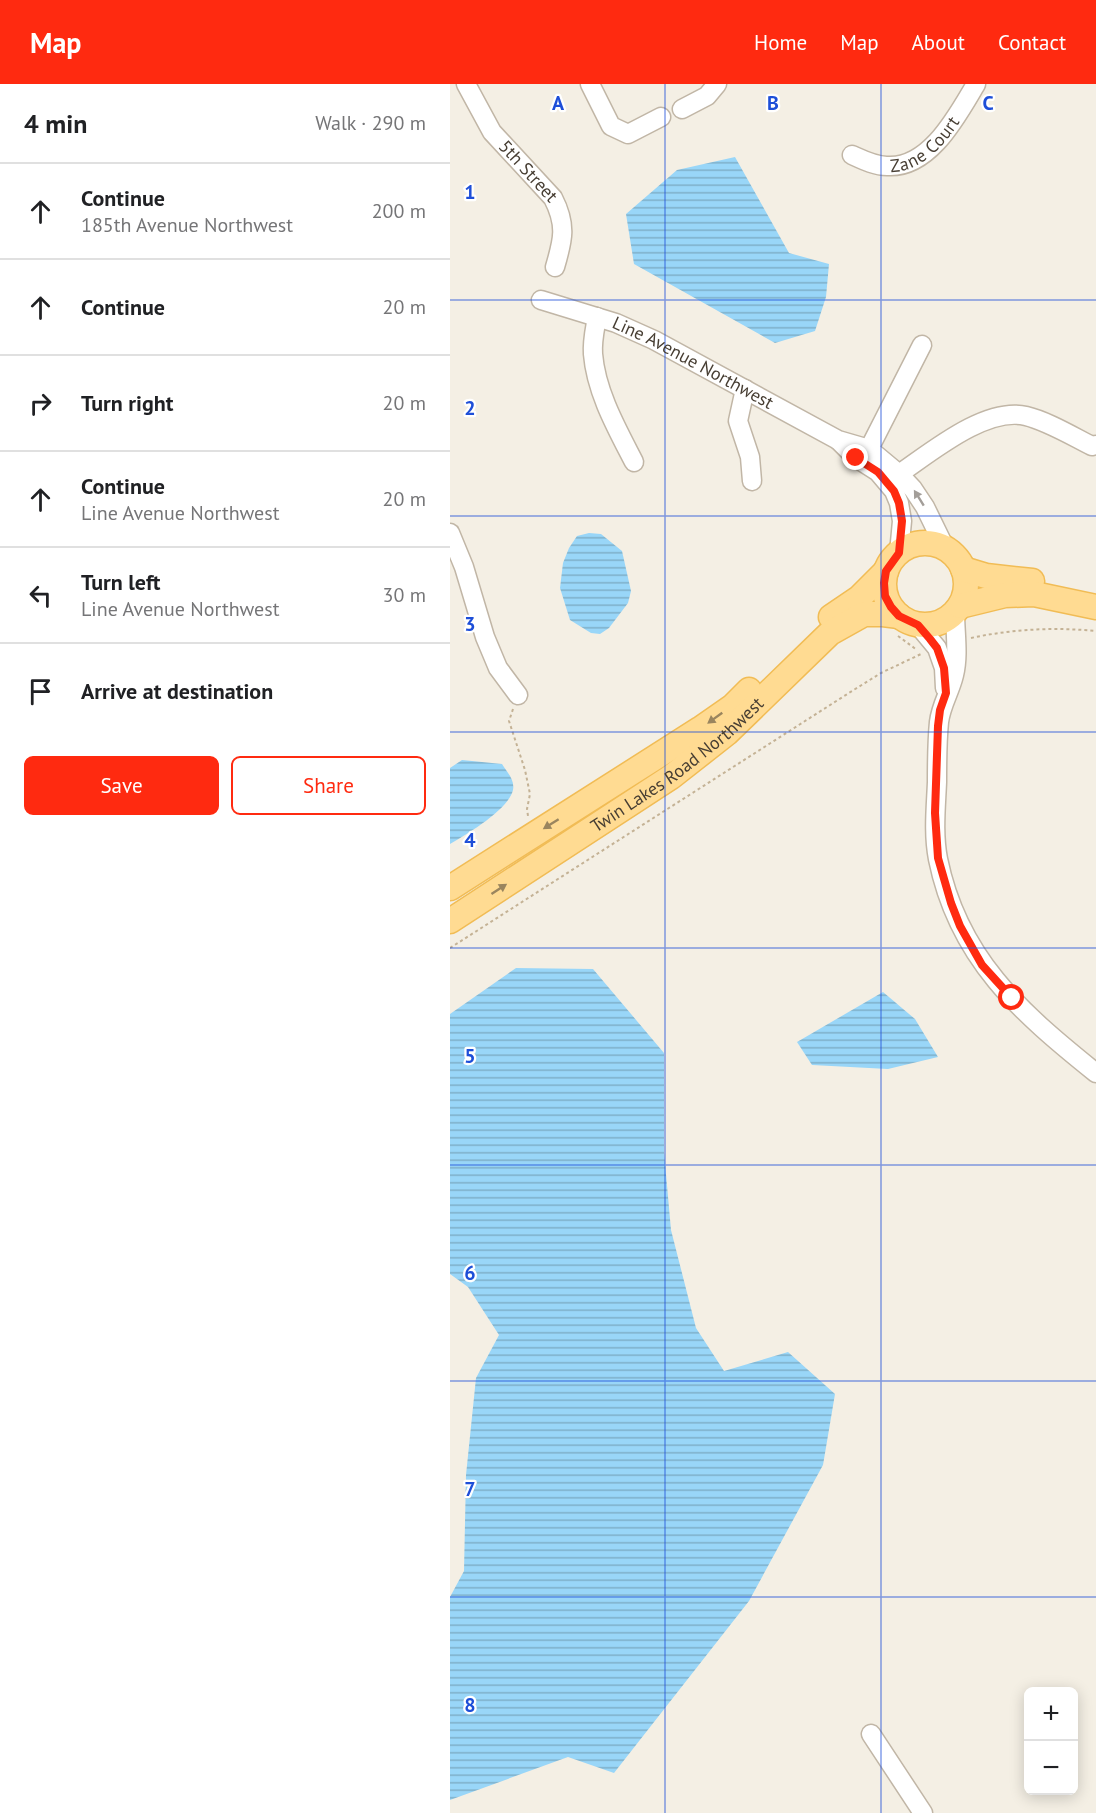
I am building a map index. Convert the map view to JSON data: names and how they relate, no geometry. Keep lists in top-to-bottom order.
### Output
{
  "streets": {
    "main road": ["Twin Lakes Road Northwest"],
    "street": ["Zane Court", "5th Street", "Line Avenue Northwest"]
  },
  "crossings": [
    ["Line Avenue Northwest", "Twin Lakes Road Northwest"]
  ],
  "page": {
    "header": "Map",
    "nav": [
      "Home",
      "Map",
      "About",
      "Contact"
    ],
    "heading": ["4 min", "Walk · 290 m"],
    "list": [
      ["Continue", "185th Avenue Northwest", "200 m"],
      ["Continue", "20 m"],
      ["Turn right", "20 m"],
      ["Continue", "Line Avenue Northwest", "20 m"],
      ["Turn left", "Line Avenue Northwest", "30 m"],
      "Arrive at destination"
    ],
    "buttons": ["Save", "Share"],
    "map_buttons": ["+", "−"]
  },
  "grid": {
    "columns": ["A", "B", "C"],
    "rows": [
      "1",
      "2",
      "3",
      "4",
      "5",
      "6",
      "7",
      "8"
    ]
  }
}
